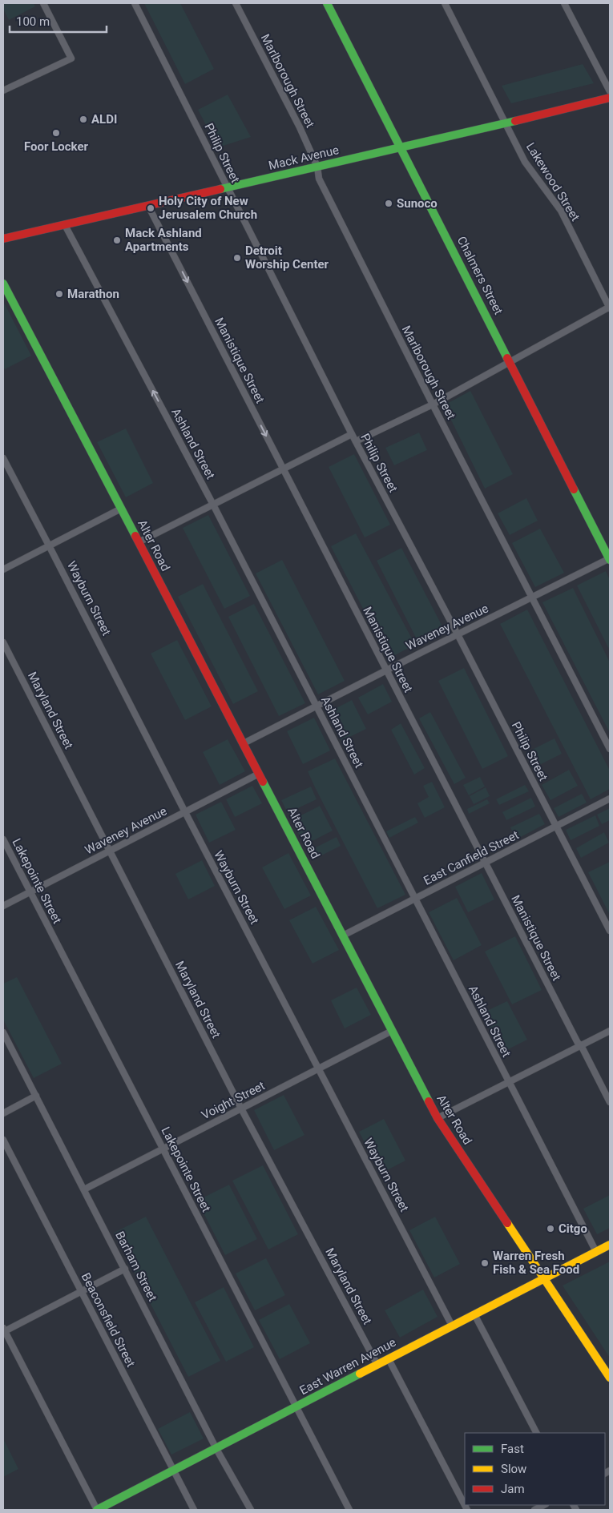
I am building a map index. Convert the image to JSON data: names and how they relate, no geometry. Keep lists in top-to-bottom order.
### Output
{
  "streets": {
    "street": [
      "Marlborough Street",
      "Philip Street",
      "Mack Avenue",
      "Lakewood Street",
      "Chalmers Street",
      "Manistique Street",
      "Ashland Street",
      "Alter Road",
      "Wayburn Street",
      "Waveney Avenue",
      "Maryland Street",
      "East Canfield Street",
      "Lakepointe Street",
      "Voight Street",
      "Barham Street",
      "Beaconsfield Street",
      "East Warren Avenue"
    ]
  },
  "crossings": [
    ["Marlborough Street", "Mack Avenue"],
    ["Marlborough Street", "Waveney Avenue"],
    ["Philip Street", "Mack Avenue"],
    ["Philip Street", "Waveney Avenue"],
    ["Philip Street", "East Canfield Street"],
    ["Mack Avenue", "Lakewood Street"],
    ["Mack Avenue", "Chalmers Street"],
    ["Mack Avenue", "Manistique Street"],
    ["Mack Avenue", "Ashland Street"],
    ["Chalmers Street", "Waveney Avenue"],
    ["Manistique Street", "Waveney Avenue"],
    ["Manistique Street", "East Canfield Street"],
    ["Ashland Street", "Waveney Avenue"],
    ["Ashland Street", "East Canfield Street"],
    ["Ashland Street", "East Warren Avenue"],
    ["Alter Road", "Waveney Avenue"],
    ["Alter Road", "East Canfield Street"],
    ["Alter Road", "Voight Street"],
    ["Alter Road", "East Warren Avenue"],
    ["Wayburn Street", "Waveney Avenue"],
    ["Wayburn Street", "Voight Street"],
    ["Wayburn Street", "East Warren Avenue"],
    ["Waveney Avenue", "Maryland Street"],
    ["Waveney Avenue", "Lakepointe Street"],
    ["Maryland Street", "Voight Street"],
    ["Maryland Street", "East Warren Avenue"],
    ["Lakepointe Street", "Voight Street"],
    ["Lakepointe Street", "East Warren Avenue"],
    ["Voight Street", "Barham Street"],
    ["Barham Street", "East Warren Avenue"],
    ["Beaconsfield Street", "East Warren Avenue"]
  ],
  "places": [
    "ALDI",
    "Foor Locker",
    "Sunoco",
    "Holy City of New Jerusalem Church",
    "Mack Ashland Apartments",
    "Detroit Worship Center",
    "Marathon",
    "Citgo",
    "Warren Fresh Fish & Sea Food"
  ],
  "legend": ["Fast", "Slow", "Jam"],
  "scale_bar": "100 m"
}
